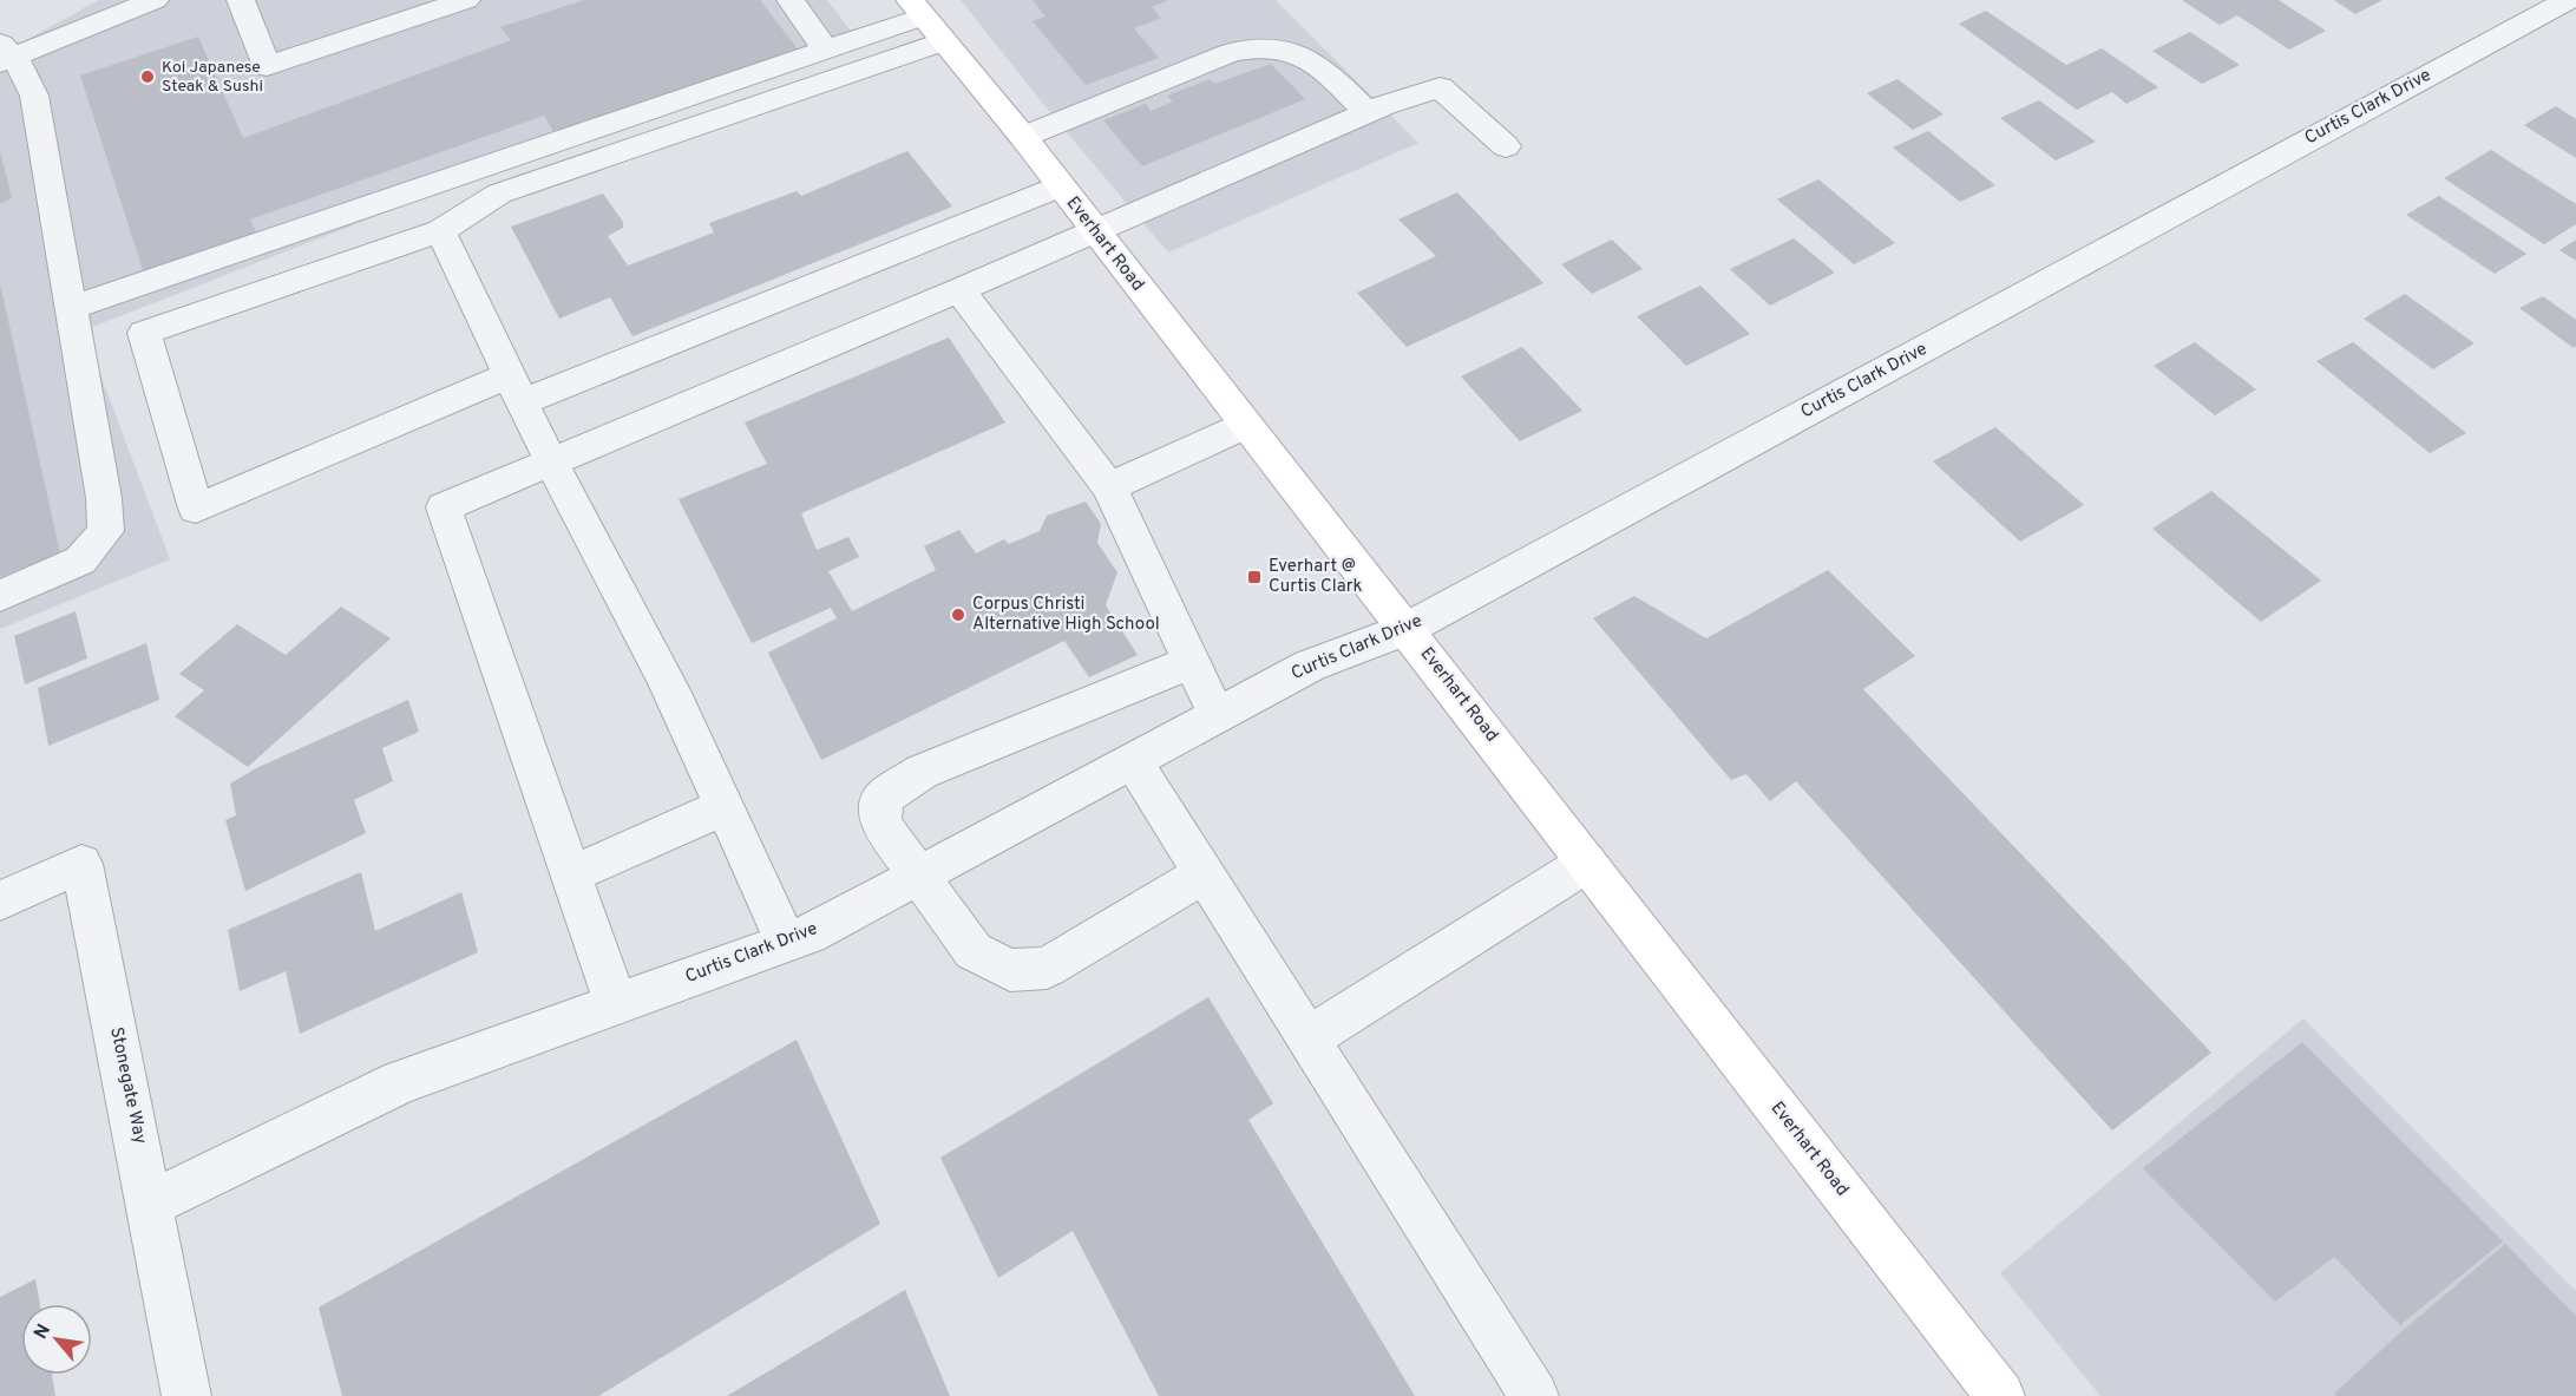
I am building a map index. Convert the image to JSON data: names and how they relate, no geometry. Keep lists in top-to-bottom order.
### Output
{
  "streets": {
    "main road": ["Everhart Road"],
    "street": ["Curtis Clark Drive", "Stonegate Way"]
  },
  "crossings": [
    ["Curtis Clark Drive", "Everhart Road"],
    ["Curtis Clark Drive", "Stonegate Way"]
  ],
  "places": {
    "other": ["Koi Japanese Steak & Sushi", "Corpus Christi Alternative High School"],
    "transit": ["Everhart @ Curtis Clark"]
  },
  "north": "top left"
}
